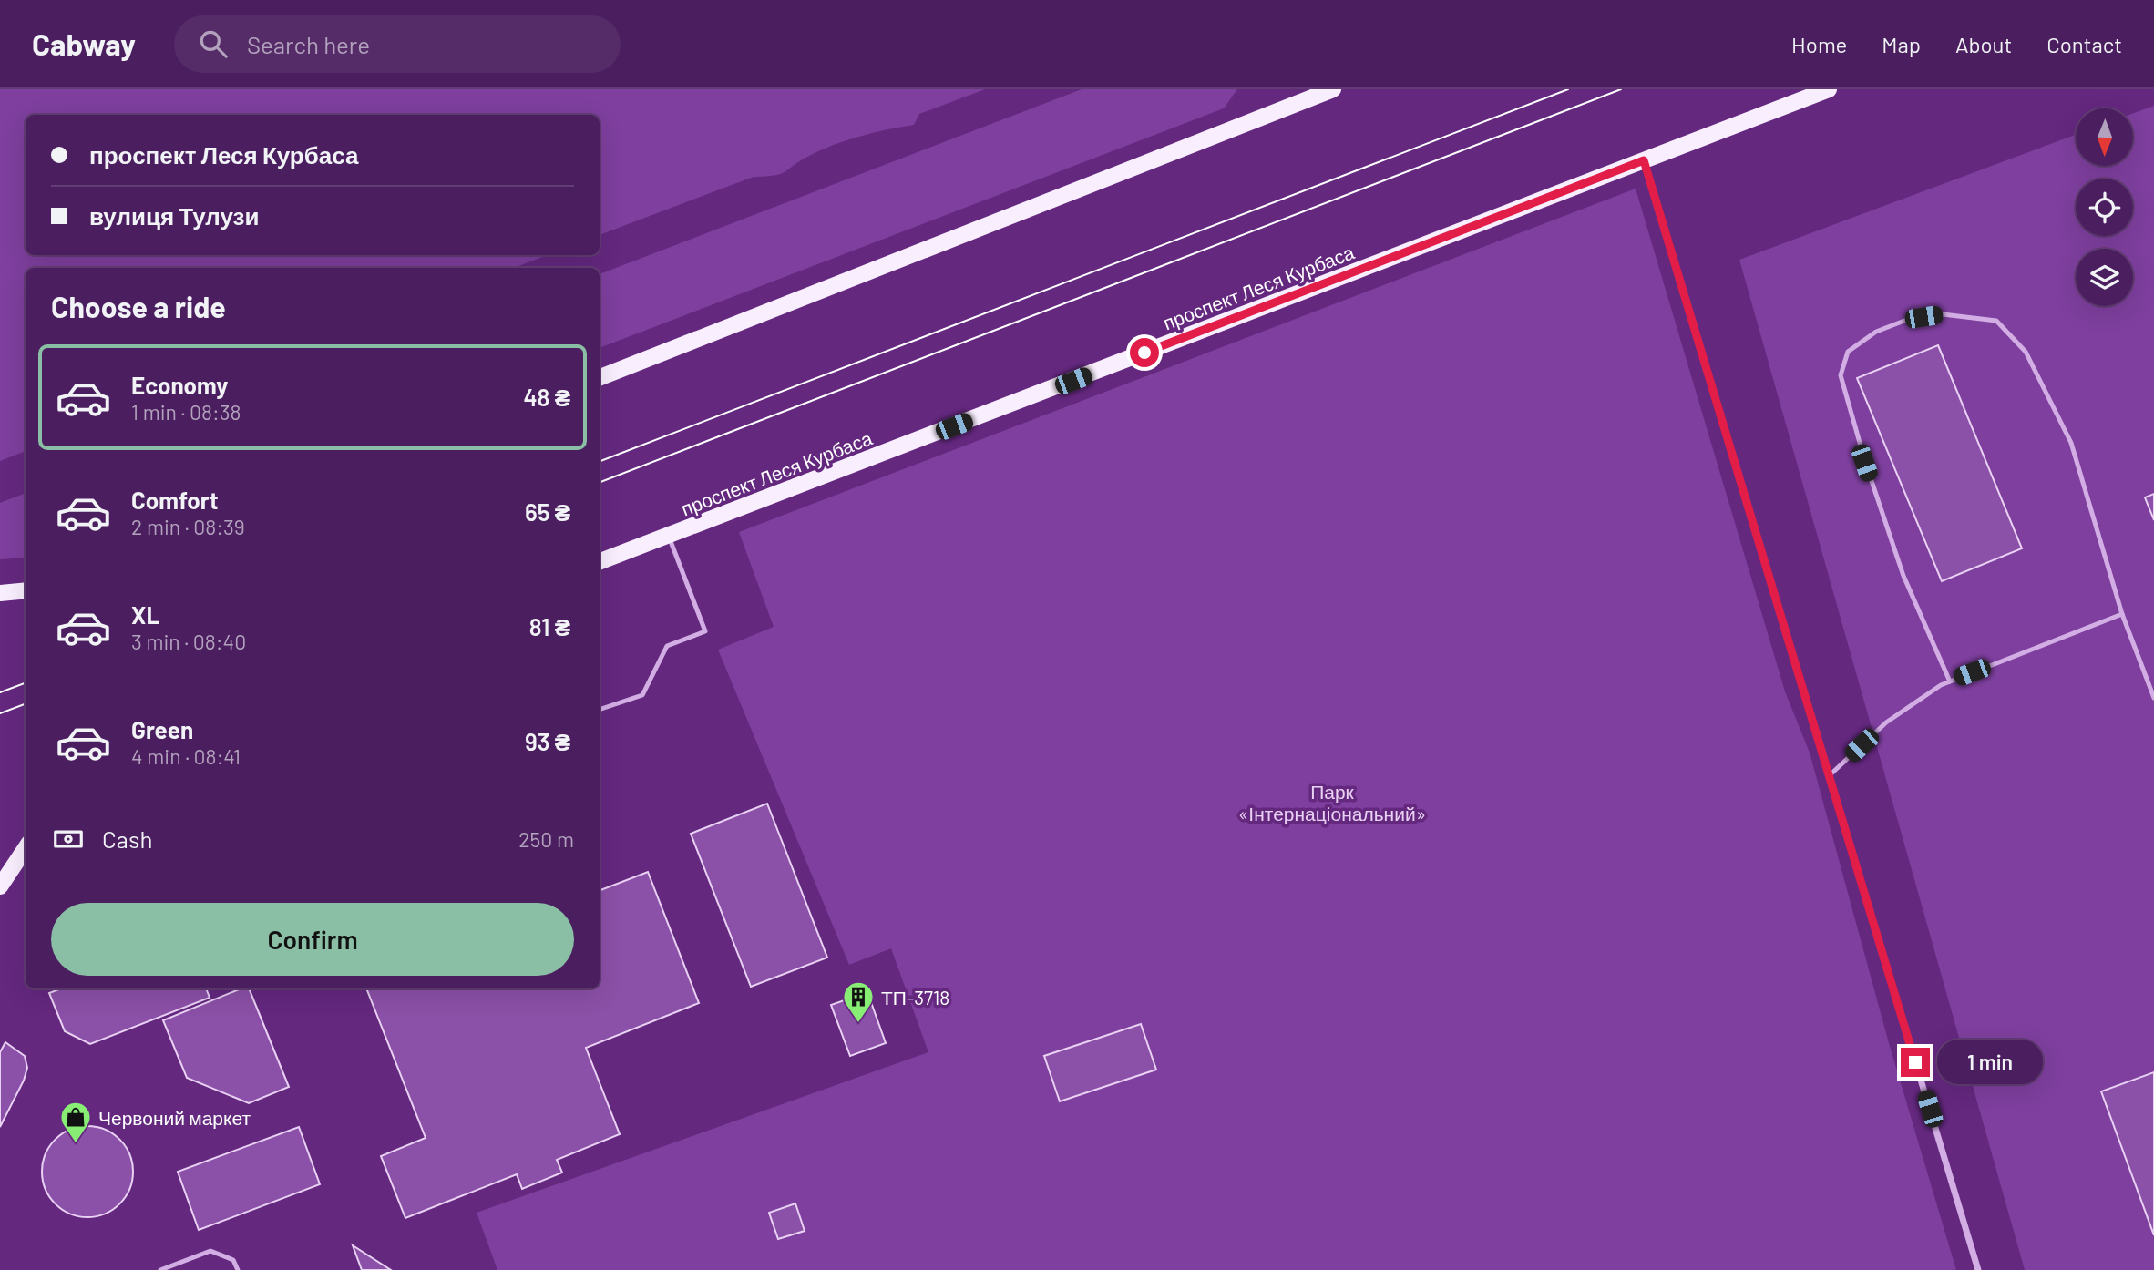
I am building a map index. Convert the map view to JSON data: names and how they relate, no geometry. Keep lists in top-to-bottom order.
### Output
{
  "streets": {
    "main road": ["проспект Леся Курбаса"]
  },
  "parks": ["Парк «Інтернаціональний»"],
  "places": {
    "building": ["ТП-3718"],
    "shop": ["Червоний маркет"]
  },
  "north": "bottom",
  "page": {
    "header": "Cabway",
    "search": "Search here",
    "nav": [
      "Home",
      "Map",
      "About",
      "Contact"
    ],
    "banner": ["проспект Леся Курбаса", "вулиця Тулузи"],
    "heading": "Choose a ride",
    "list": [
      {
        "name": "Economy",
        "note": "1 min · 08:38",
        "value": "48 ₴"
      },
      {
        "name": "Comfort",
        "note": "2 min · 08:39",
        "value": "65 ₴"
      },
      {
        "name": "XL",
        "note": "3 min · 08:40",
        "value": "81 ₴"
      },
      {
        "name": "Green",
        "note": "4 min · 08:41",
        "value": "93 ₴"
      }
    ],
    "pay": ["Cash", "250 m"],
    "buttons": "Confirm",
    "bubble": "1 min"
  }
}
